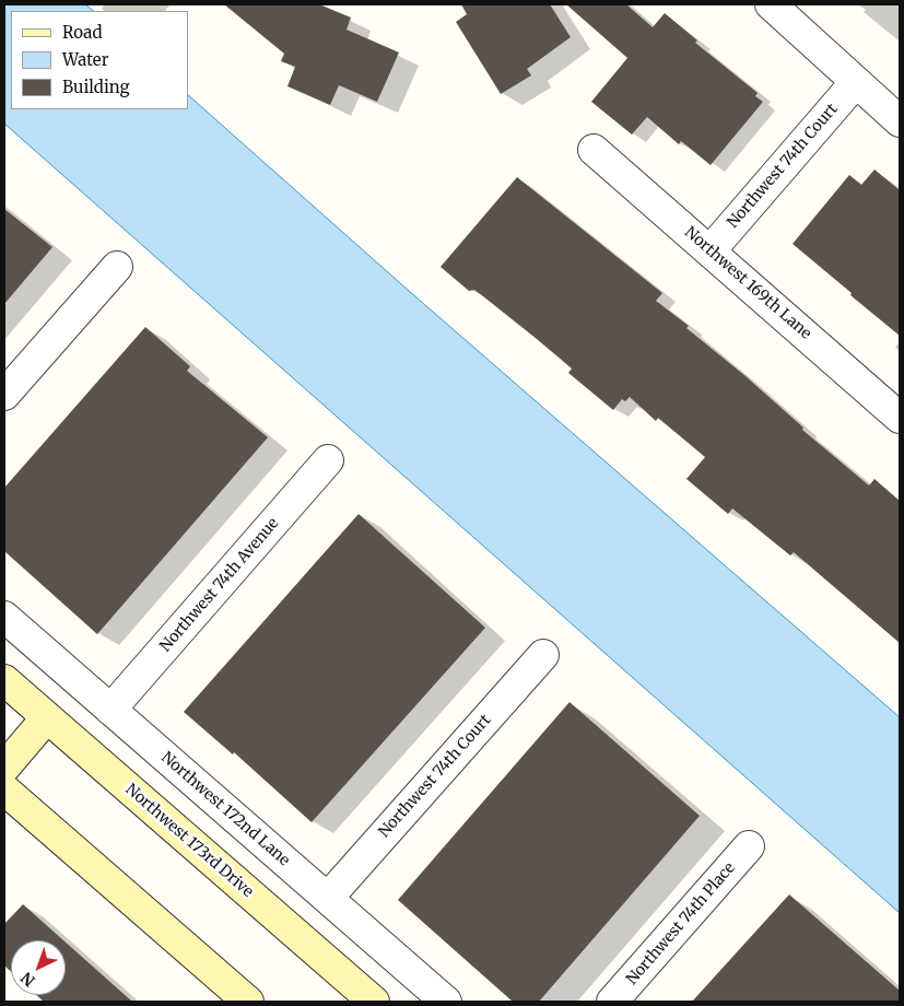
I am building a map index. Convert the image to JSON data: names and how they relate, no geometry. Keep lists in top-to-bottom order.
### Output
{
  "streets": {
    "street": [
      "Northwest 74th Court",
      "Northwest 169th Lane",
      "Northwest 74th Avenue",
      "Northwest 172nd Lane",
      "Northwest 173rd Drive",
      "Northwest 74th Place"
    ]
  },
  "crossings": [
    ["Northwest 74th Court", "Northwest 169th Lane"],
    ["Northwest 74th Court", "Northwest 172nd Lane"],
    ["Northwest 74th Avenue", "Northwest 172nd Lane"]
  ],
  "legend": ["Road", "Water", "Building"],
  "north": "bottom left"
}
